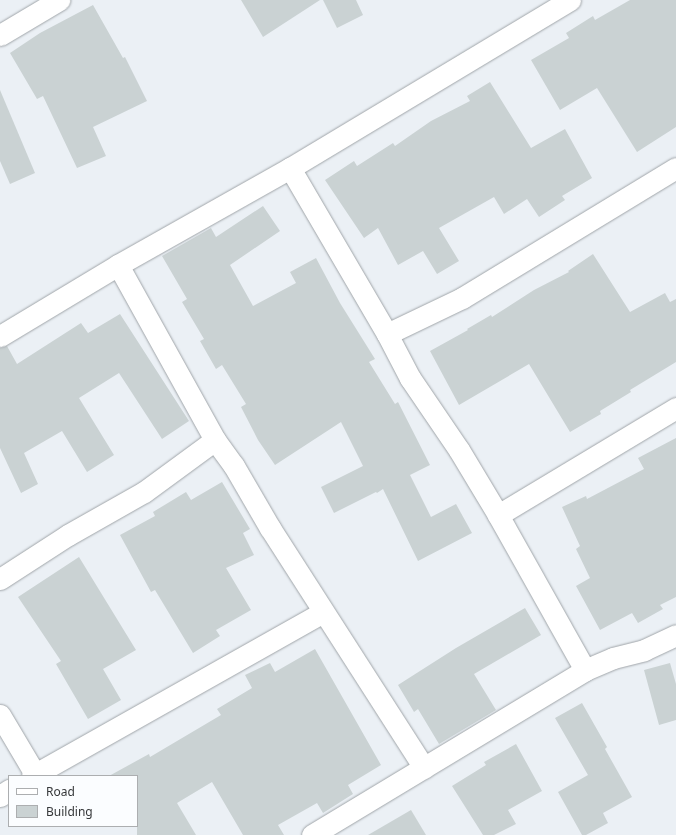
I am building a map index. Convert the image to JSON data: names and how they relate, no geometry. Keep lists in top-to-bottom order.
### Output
{
  "legend": ["Road", "Building"]
}
